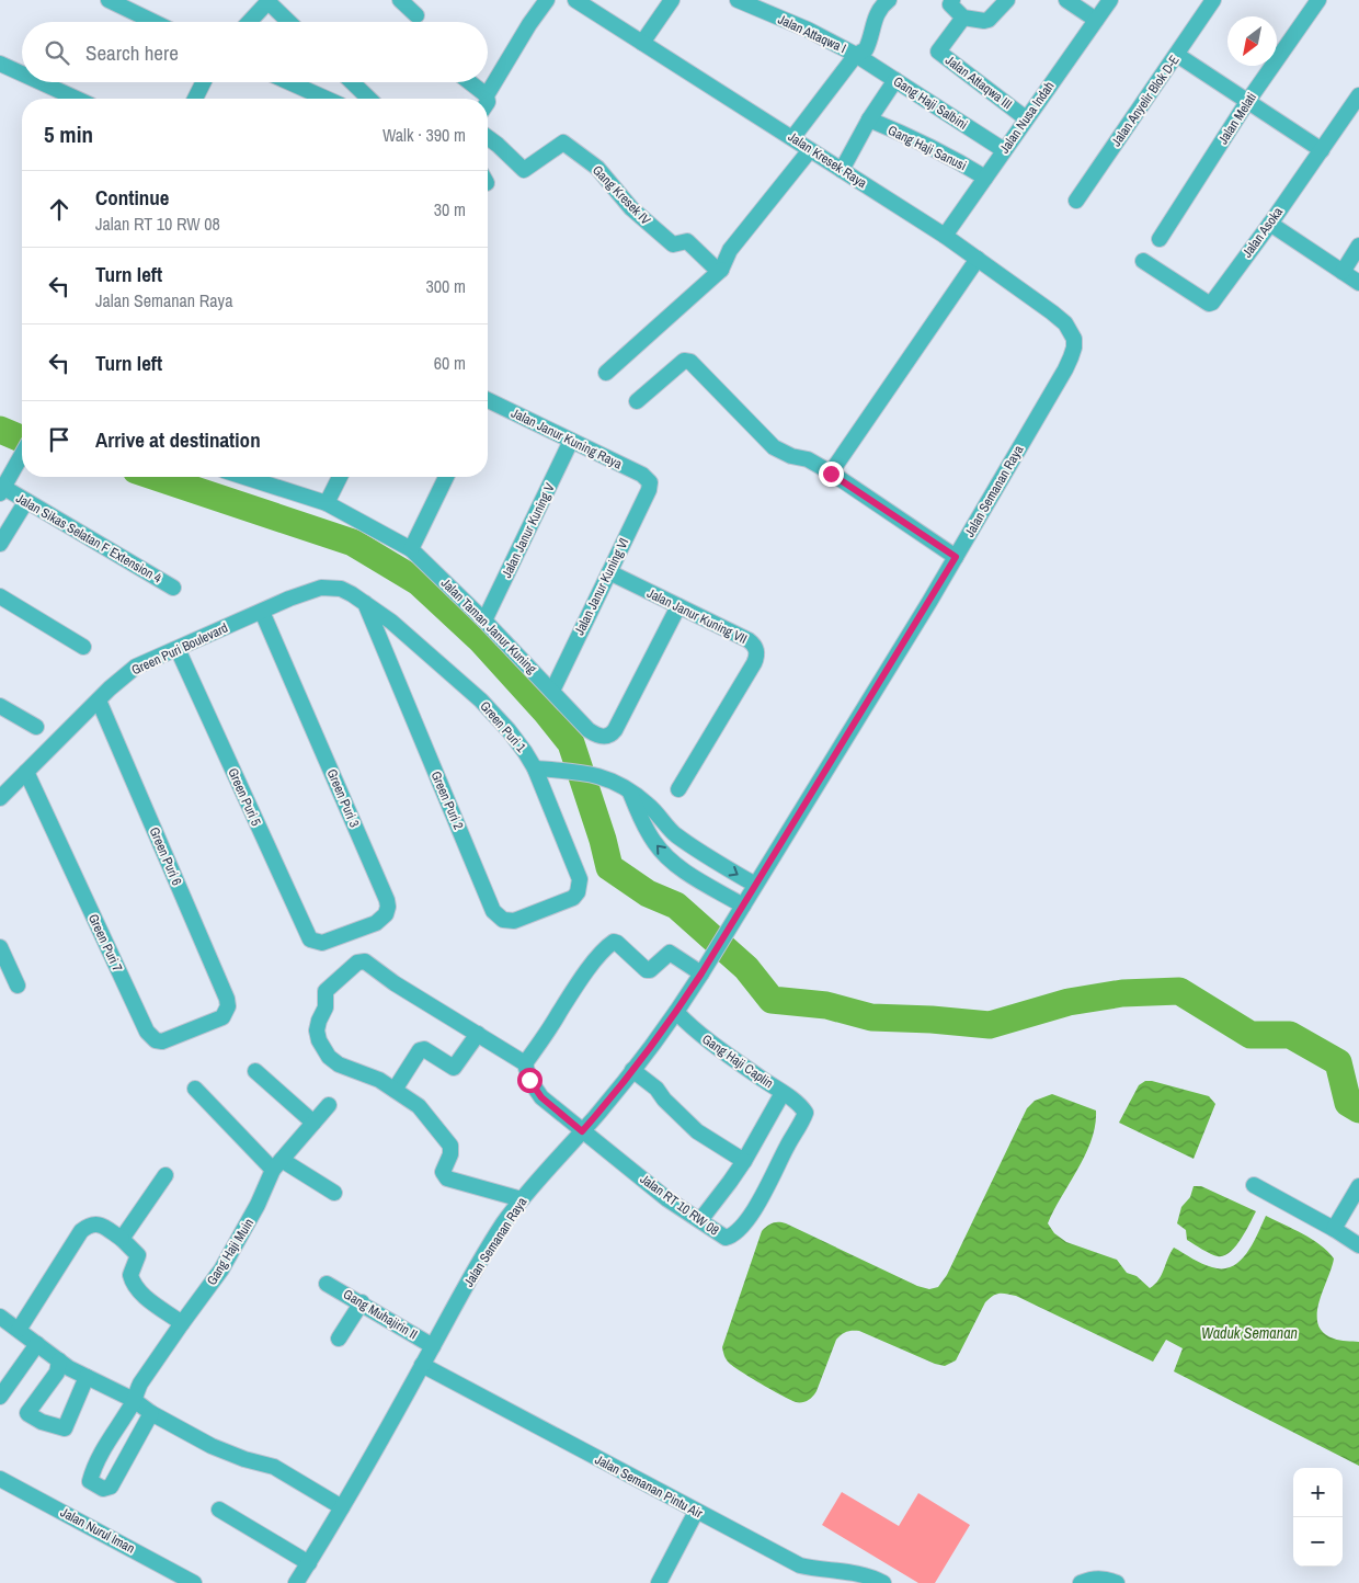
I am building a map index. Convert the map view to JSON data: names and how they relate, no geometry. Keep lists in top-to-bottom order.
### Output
{
  "streets": {
    "street": [
      "Jalan Attaqwa I",
      "Jalan Attaqwa III",
      "Jalan Anyelir Blok D-E",
      "Gang Haji Salbini",
      "Jalan Nusa Indah",
      "Jalan Melati",
      "Gang Haji Sanusi",
      "Jalan Kresek Raya",
      "Gang Kresek IV",
      "Jalan Asoka",
      "Jalan Janur Kuning Raya",
      "Jalan Semanan Raya",
      "Jalan Janur Kuning V",
      "Jalan Sikas Selatan F Extension 4",
      "Jalan Janur Kuning VI",
      "Jalan Janur Kuning VII",
      "Jalan Taman Janur Kuning",
      "Green Puri Boulevard",
      "Green Puri 1",
      "Green Puri 5",
      "Green Puri 3",
      "Green Puri 2",
      "Green Puri 6",
      "Green Puri 7",
      "Gang Haji Caplin",
      "Jalan RT 10 RW 08",
      "Gang Haji Muin",
      "Gang Muhajirin II",
      "Jalan Semanan Pintu Air",
      "Jalan Nurul Iman"
    ]
  },
  "crossings": [
    ["Jalan Attaqwa I", "Gang Haji Salbini"],
    ["Jalan Attaqwa III", "Jalan Nusa Indah"],
    ["Gang Haji Salbini", "Jalan Nusa Indah"],
    ["Jalan Nusa Indah", "Gang Haji Sanusi"],
    ["Jalan Nusa Indah", "Jalan Kresek Raya"],
    ["Jalan Kresek Raya", "Jalan Semanan Raya"],
    ["Jalan Janur Kuning Raya", "Jalan Janur Kuning V"],
    ["Jalan Janur Kuning Raya", "Jalan Janur Kuning VI"],
    ["Jalan Semanan Raya", "Gang Haji Caplin"],
    ["Jalan Semanan Raya", "Jalan RT 10 RW 08"],
    ["Jalan Semanan Raya", "Gang Muhajirin II"],
    ["Jalan Semanan Raya", "Jalan Semanan Pintu Air"],
    ["Jalan Janur Kuning V", "Jalan Taman Janur Kuning"],
    ["Jalan Janur Kuning VI", "Jalan Janur Kuning VII"],
    ["Jalan Janur Kuning VI", "Jalan Taman Janur Kuning"],
    ["Jalan Janur Kuning VII", "Jalan Taman Janur Kuning"],
    ["Green Puri Boulevard", "Green Puri 1"],
    ["Green Puri Boulevard", "Green Puri 5"],
    ["Green Puri Boulevard", "Green Puri 3"],
    ["Green Puri Boulevard", "Green Puri 2"],
    ["Green Puri Boulevard", "Green Puri 6"],
    ["Green Puri Boulevard", "Green Puri 7"],
    ["Green Puri 1", "Green Puri 2"],
    ["Green Puri 5", "Green Puri 3"],
    ["Green Puri 6", "Green Puri 7"],
    ["Gang Haji Caplin", "Jalan RT 10 RW 08"]
  ],
  "water": ["Waduk Semanan"],
  "north": "bottom left",
  "page": {
    "search": "Search here",
    "heading": ["5 min", "Walk · 390 m"],
    "list": [
      ["Continue", "Jalan RT 10 RW 08", "30 m"],
      ["Turn left", "Jalan Semanan Raya", "300 m"],
      ["Turn left", "60 m"],
      "Arrive at destination"
    ],
    "map_buttons": ["+", "−"]
  }
}
